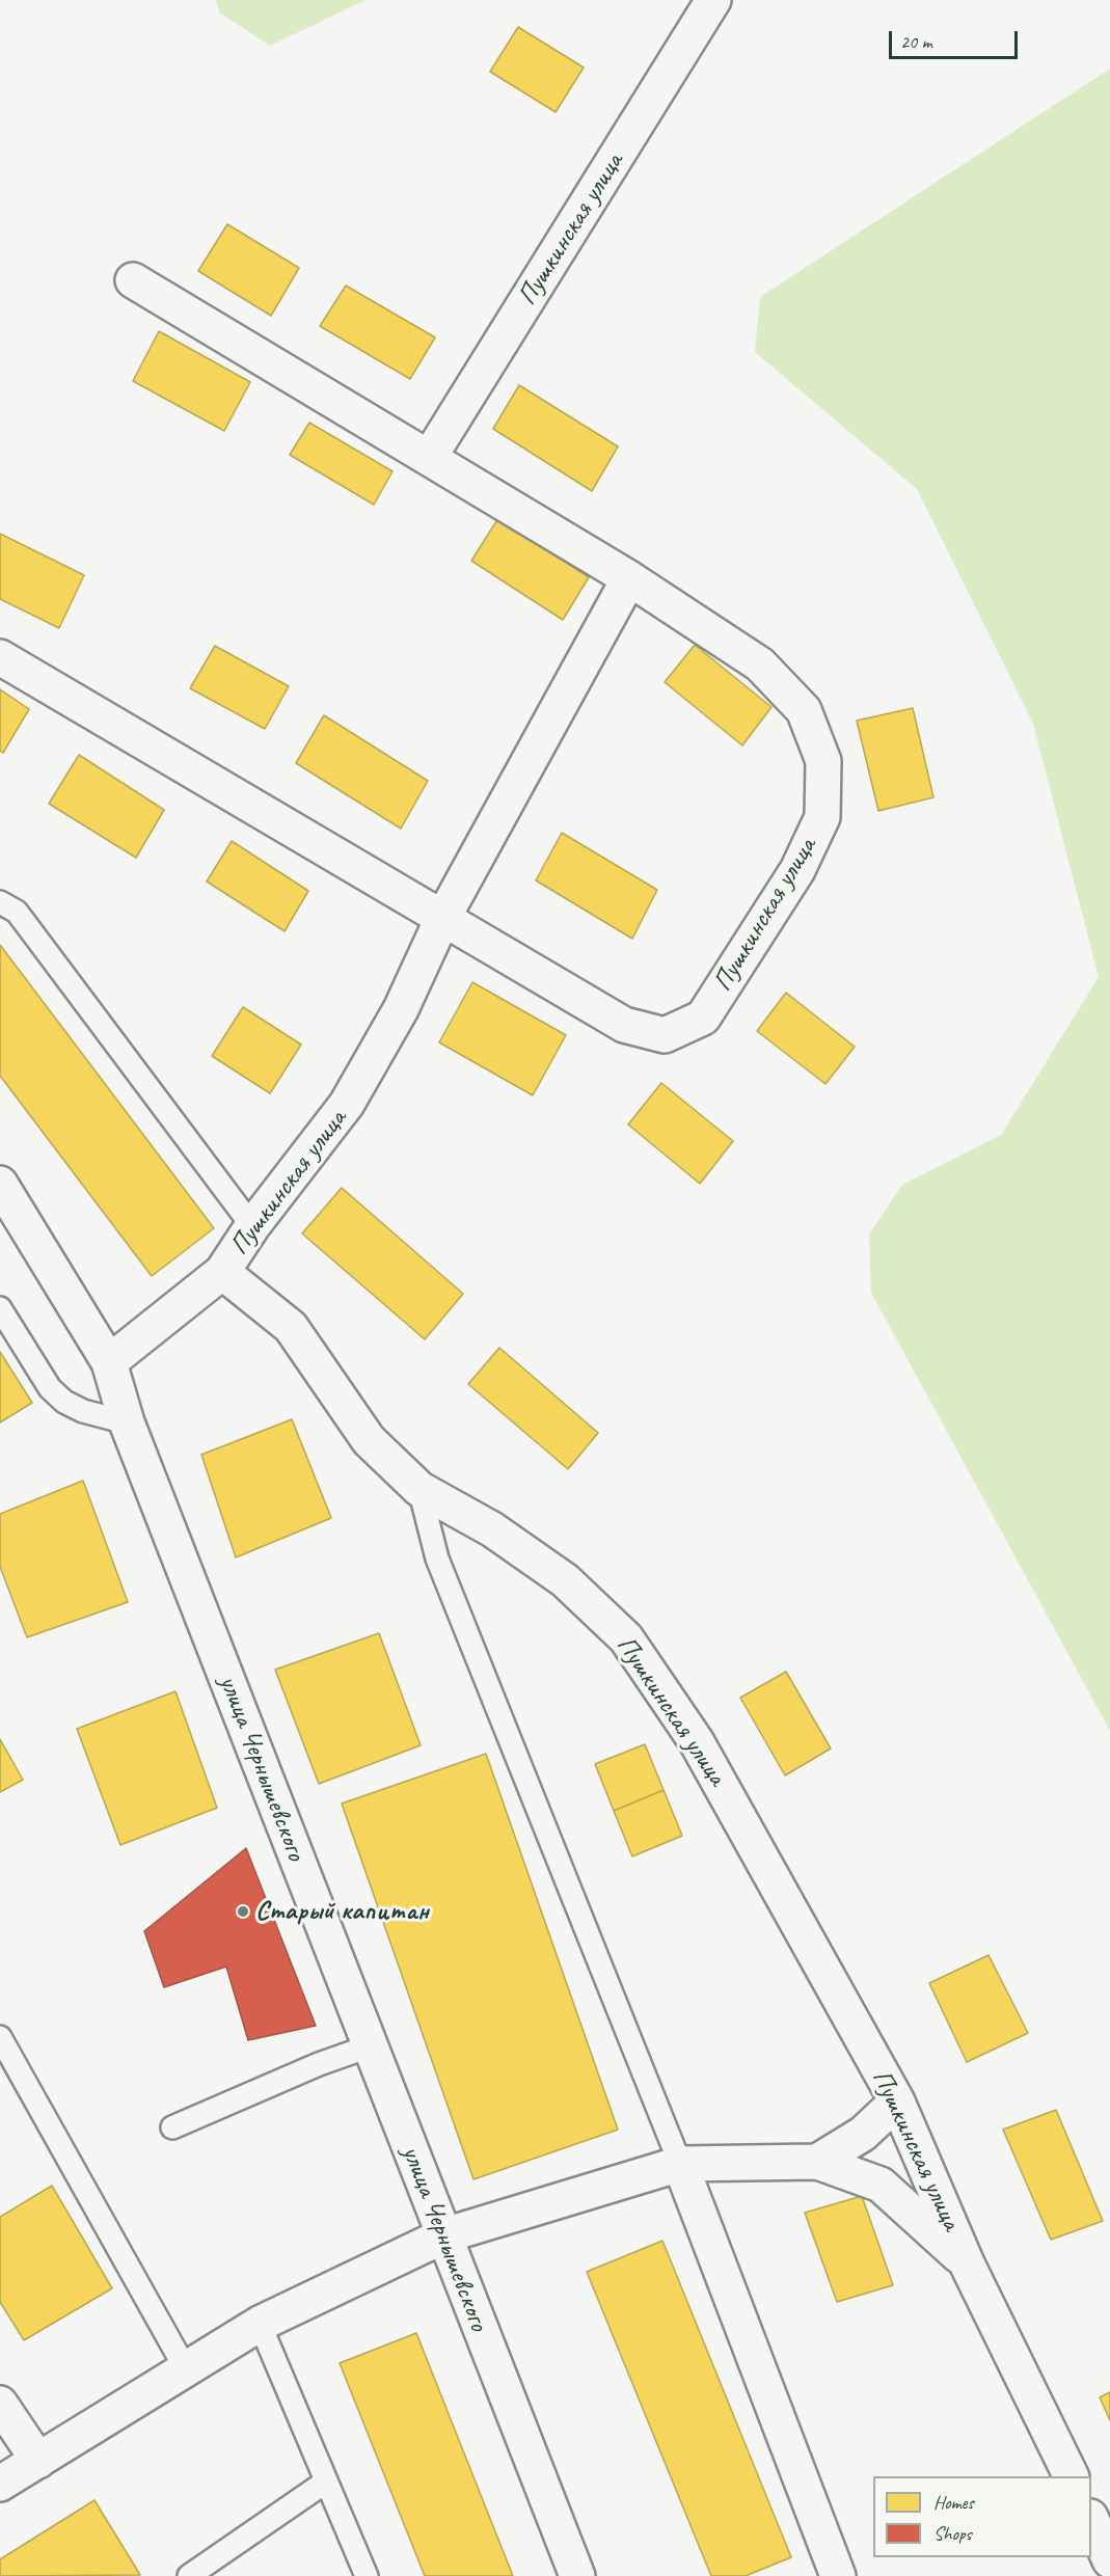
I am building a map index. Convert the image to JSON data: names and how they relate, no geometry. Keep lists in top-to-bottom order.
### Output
{
  "streets": {
    "street": ["Пушкинская улица", "улица Чернышевского"]
  },
  "places": ["Старый капитан"],
  "legend": ["Homes", "Shops"],
  "scale_bar": "20 m"
}
